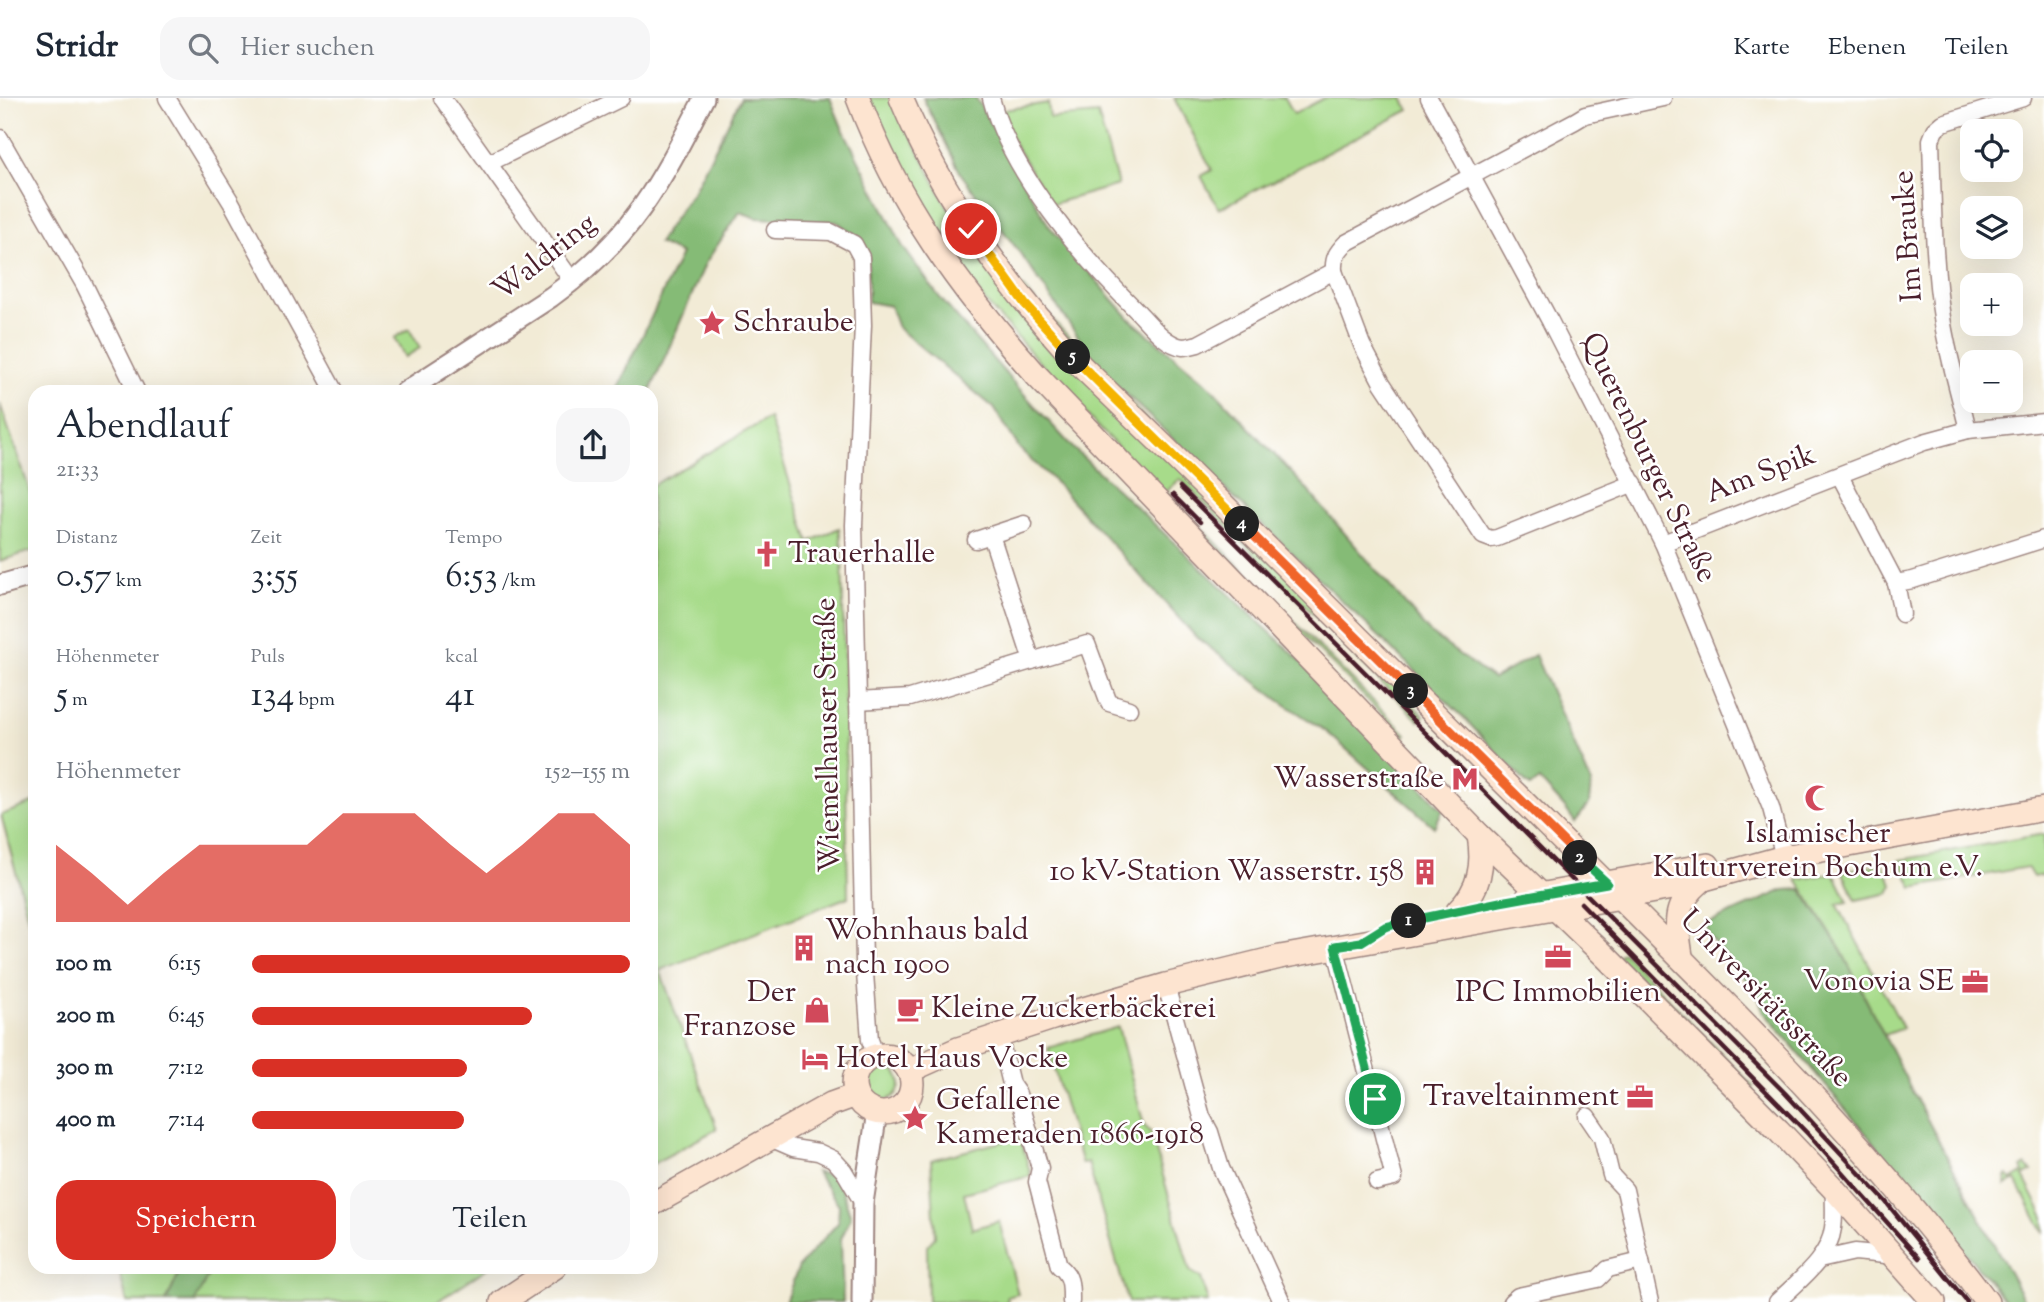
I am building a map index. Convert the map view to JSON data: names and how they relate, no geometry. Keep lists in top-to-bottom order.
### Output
{
  "streets": {
    "main road": ["Universitätsstraße"],
    "street": [
      "Im Brauke",
      "Waldring",
      "Querenburger Straße",
      "Am Spik",
      "Wiemelhauser Straße"
    ]
  },
  "crossings": [
    ["Im Brauke", "Am Spik"],
    ["Querenburger Straße", "Am Spik"]
  ],
  "places": {
    "place": ["Schraube", "Gefallene Kameraden 1866-1918"],
    "church": ["Trauerhalle"],
    "metro station": ["Wasserstraße"],
    "mosque": ["Islamischer Kulturverein Bochum e.V."],
    "building": ["10 kV-Station Wasserstr. 158", "Wohnhaus bald nach 1900"],
    "office": ["IPC Immobilien", "Vonovia SE", "Traveltainment"],
    "cafe": ["Kleine Zuckerbäckerei"],
    "shop": ["Der Franzose"],
    "hotel": ["Hotel Haus Vocke"]
  },
  "page": {
    "header": "Stridr",
    "search": "Hier suchen",
    "nav": ["Karte", "Ebenen", "Teilen"],
    "map_buttons": ["+", "−"],
    "pins": [
      "5",
      "4",
      "3",
      "2",
      "1"
    ],
    "heading": ["Abendlauf", "21:33"],
    "stats": [
      ["Distanz", "0.57 km"],
      ["Zeit", "3:55"],
      ["Tempo", "6:53 /km"],
      ["Höhenmeter", "5 m"],
      ["Puls", "134 bpm"],
      ["kcal", "41"]
    ],
    "chart": ["Höhenmeter", "152–155 m"],
    "list": [
      {
        "name": "100 m",
        "note": "6:15"
      },
      {
        "name": "200 m",
        "note": "6:45"
      },
      {
        "name": "300 m",
        "note": "7:12"
      },
      {
        "name": "400 m",
        "note": "7:14"
      }
    ],
    "buttons": ["Speichern", "Teilen"]
  }
}
